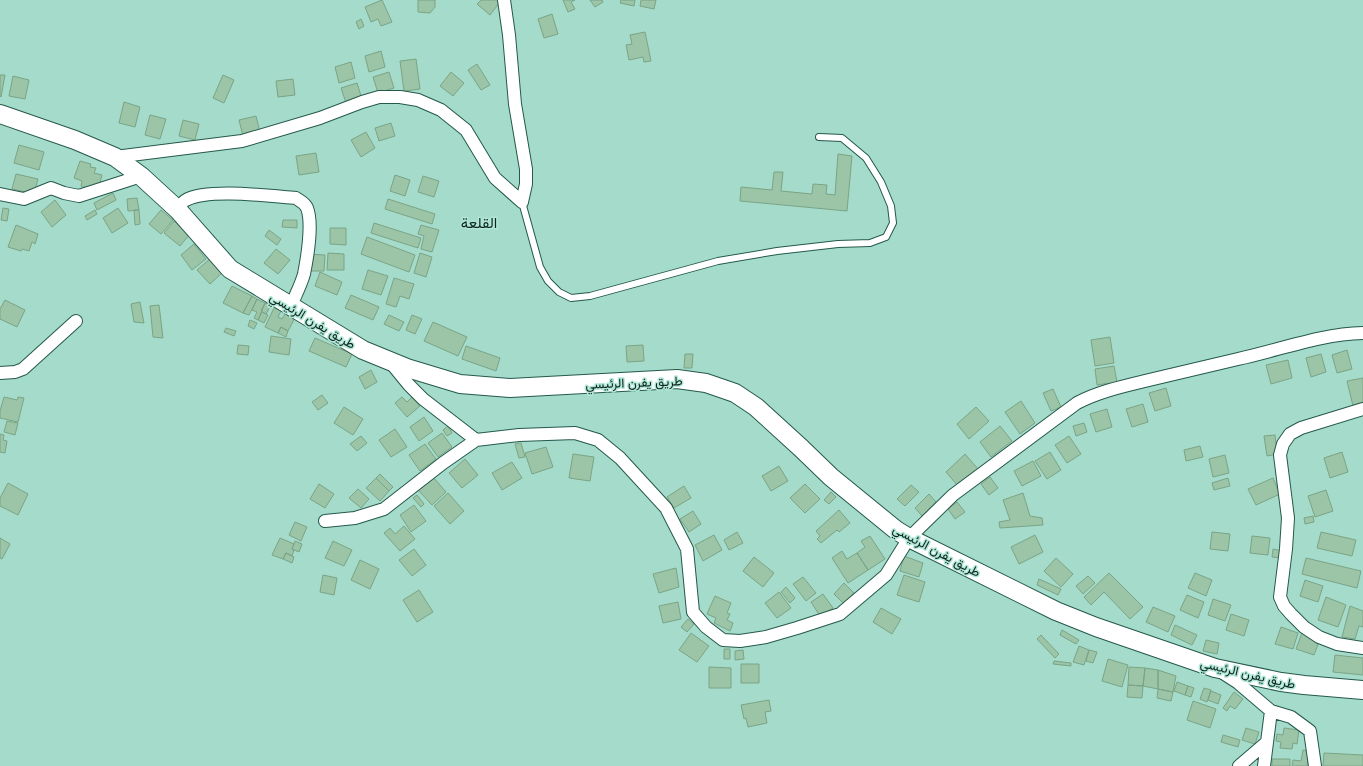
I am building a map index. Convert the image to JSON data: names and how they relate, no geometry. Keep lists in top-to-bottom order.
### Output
{
  "streets": {
    "main road": ["طريق يفرن الرئيسي"]
  },
  "districts": ["القلعة"]
}
